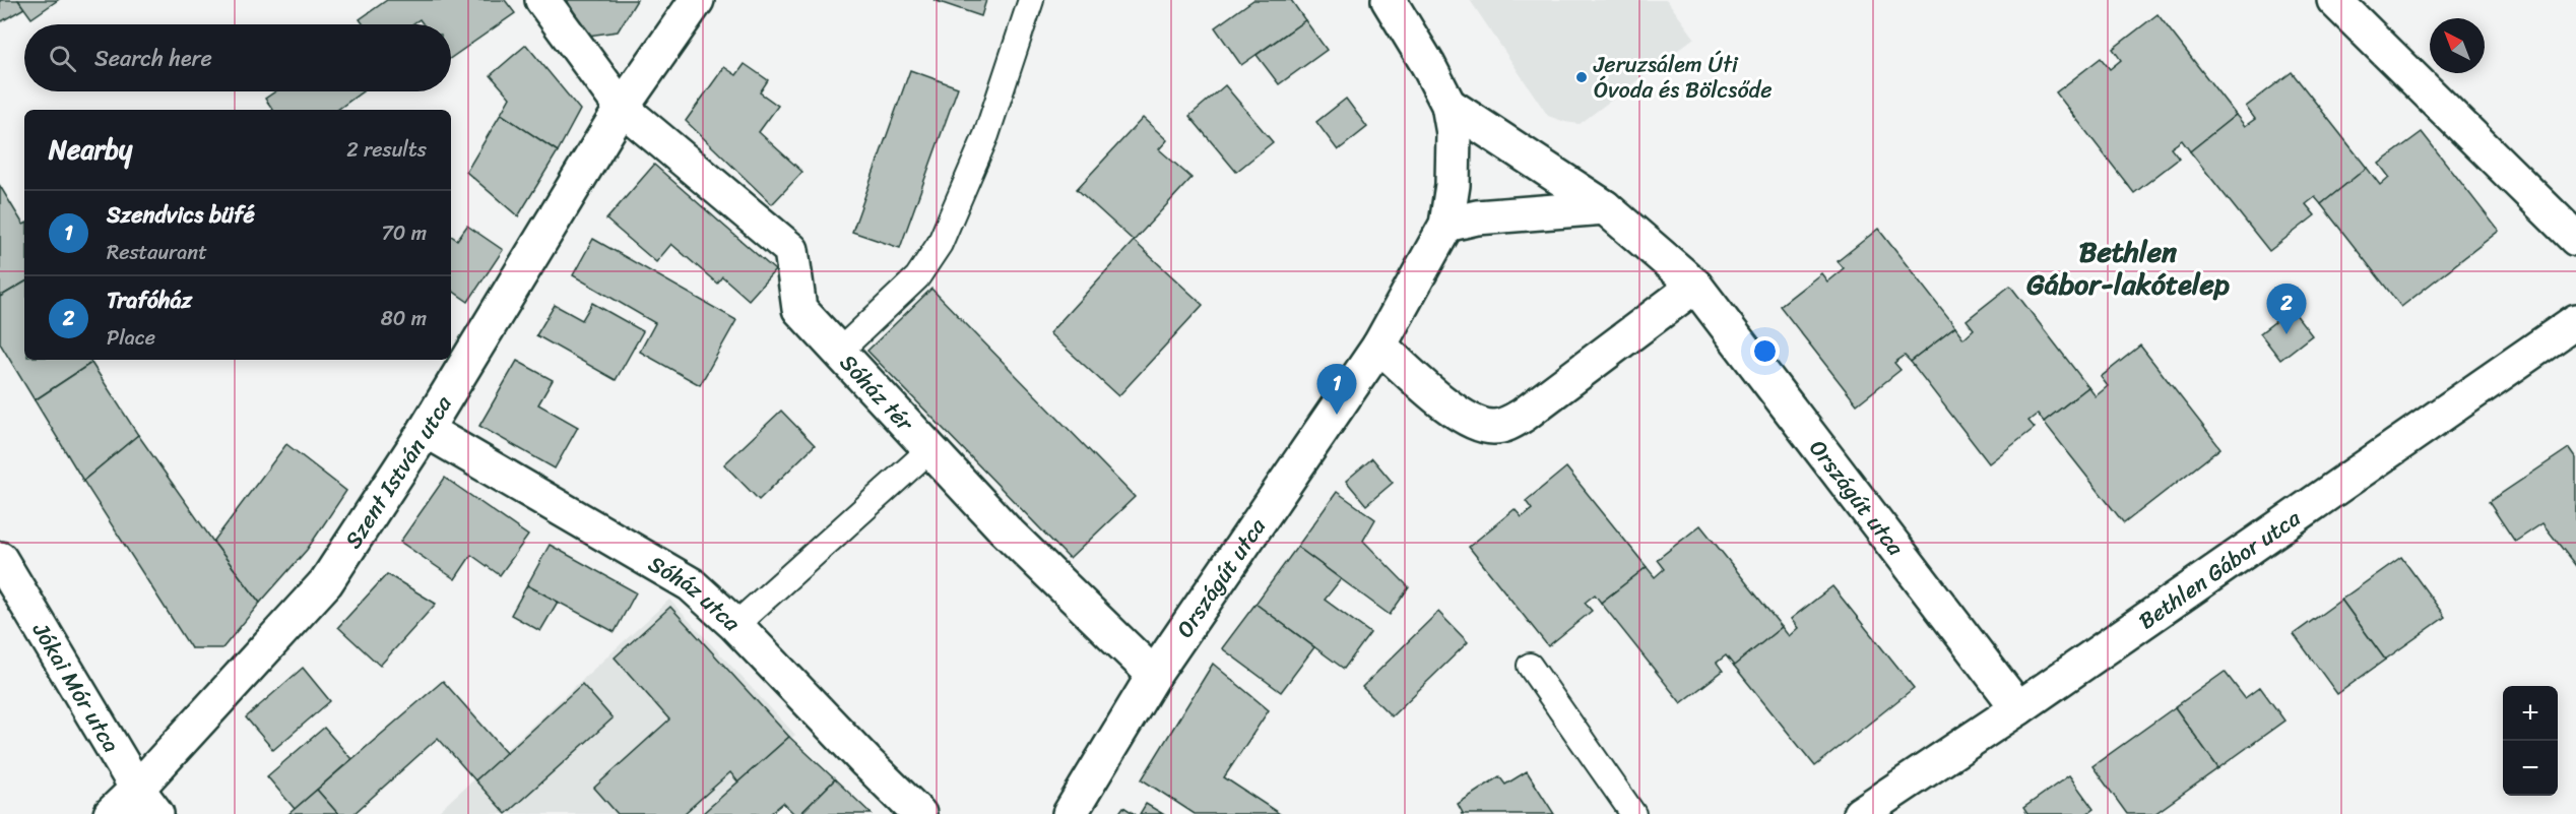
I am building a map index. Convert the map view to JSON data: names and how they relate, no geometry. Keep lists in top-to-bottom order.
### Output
{
  "streets": {
    "street": [
      "Sóház tér",
      "Szent István utca",
      "Országút utca",
      "Bethlen Gábor utca",
      "Sóház utca",
      "Jókai Mór utca"
    ]
  },
  "crossings": [
    ["Sóház tér", "Szent István utca"],
    ["Sóház tér", "Országút utca"],
    ["Szent István utca", "Sóház utca"],
    ["Szent István utca", "Jókai Mór utca"],
    ["Országút utca", "Bethlen Gábor utca"]
  ],
  "districts": ["Bethlen Gábor-lakótelep"],
  "places": ["Jeruzsálem Úti Óvoda és Bölcsőde"],
  "north": "top left",
  "page": {
    "search": "Search here",
    "heading": ["Nearby", "2 results"],
    "list": [
      {
        "mark": "1",
        "name": "Szendvics büfé",
        "note": "Restaurant",
        "value": "70 m"
      },
      {
        "mark": "2",
        "name": "Trafóház",
        "note": "Place",
        "value": "80 m"
      }
    ],
    "pins": ["2", "1"],
    "map_buttons": ["+", "−"]
  }
}
